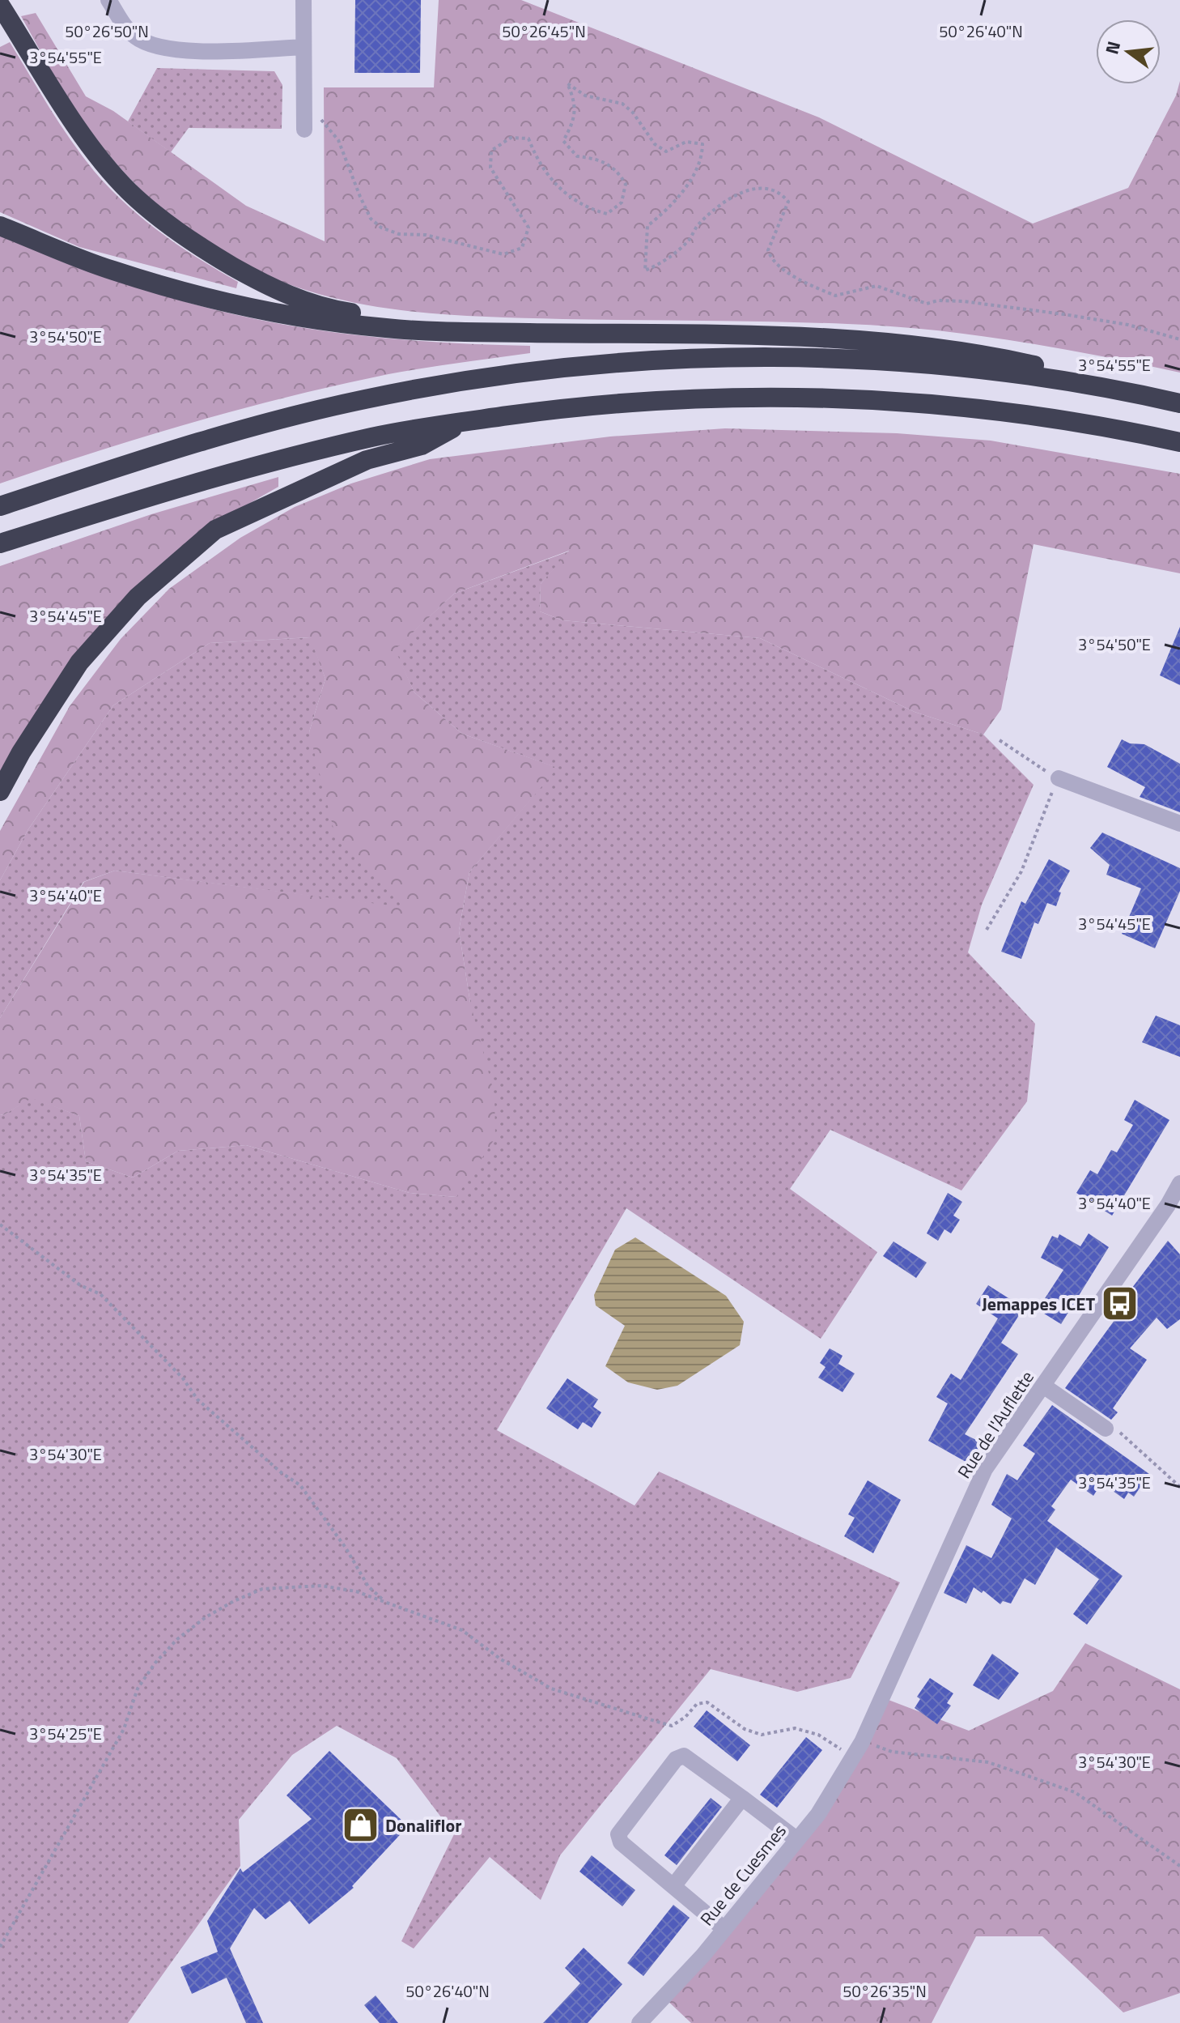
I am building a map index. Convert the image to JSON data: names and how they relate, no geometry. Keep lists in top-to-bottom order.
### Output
{
  "streets": {
    "street": ["Rue de l'Auflette", "Rue de Cuesmes"]
  },
  "crossings": [
    ["Rue de l'Auflette", "Rue de Cuesmes"]
  ],
  "places": {
    "bus stop": ["Jemappes ICET"],
    "shop": ["Donaliflor"]
  },
  "north": "left",
  "coordinates": [
    "50°26'50\"N",
    "50°26'45\"N",
    "50°26'40\"N",
    "3°54'55\"E",
    "3°54'50\"E",
    "3°54'45\"E",
    "3°54'40\"E",
    "3°54'35\"E",
    "3°54'30\"E",
    "3°54'25\"E",
    "50°26'35\"N"
  ]
}
